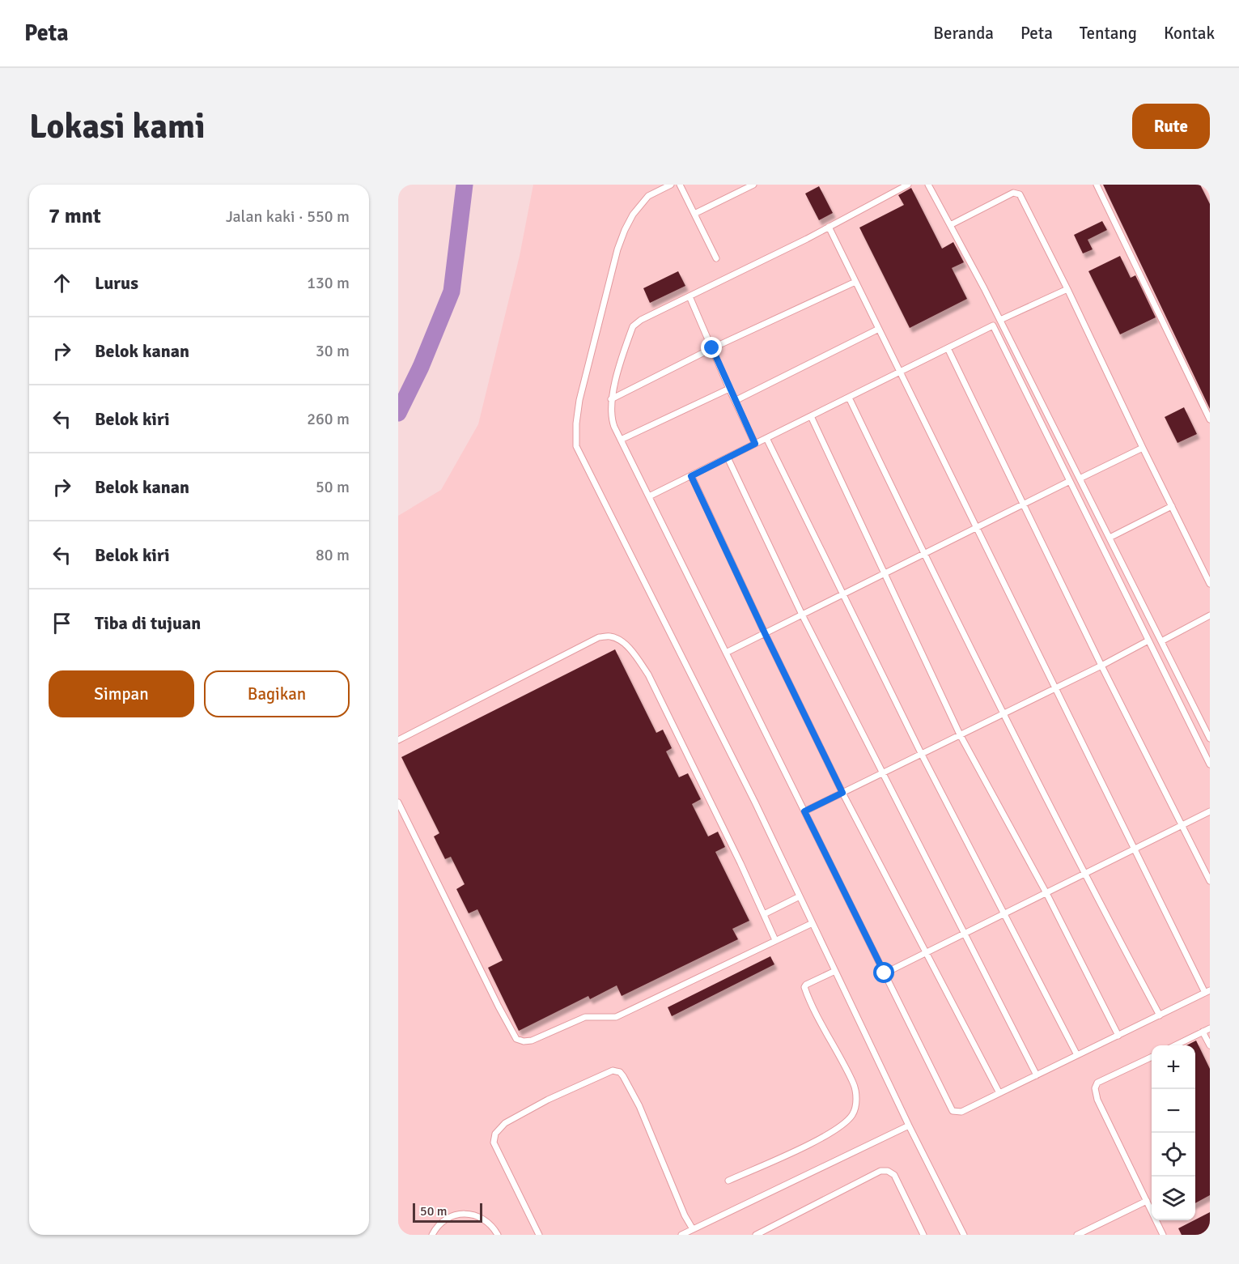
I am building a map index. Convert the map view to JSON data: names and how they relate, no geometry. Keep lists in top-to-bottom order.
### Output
{
  "scale_bar": "50 m",
  "page": {
    "header": "Peta",
    "nav": [
      "Beranda",
      "Peta",
      "Tentang",
      "Kontak"
    ],
    "buttons": [
      "Rute",
      ["Simpan", "Bagikan"]
    ],
    "title": "Lokasi kami",
    "heading": ["7 mnt", "Jalan kaki · 550 m"],
    "list": [
      ["Lurus", "130 m"],
      ["Belok kanan", "30 m"],
      ["Belok kiri", "260 m"],
      ["Belok kanan", "50 m"],
      ["Belok kiri", "80 m"],
      "Tiba di tujuan"
    ],
    "map_buttons": ["+", "−"],
    "scale": "50 m"
  }
}
